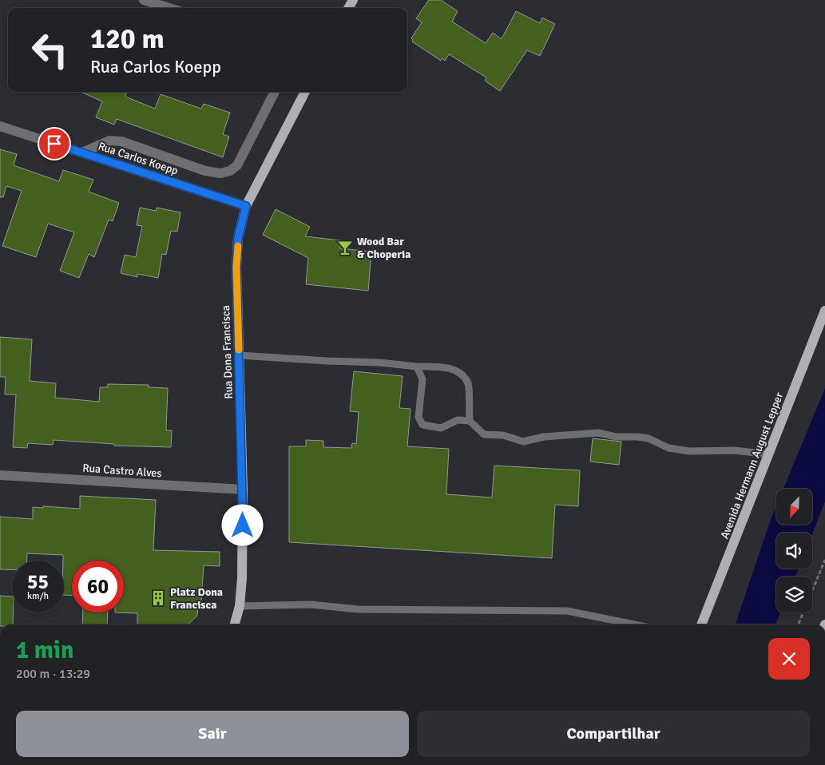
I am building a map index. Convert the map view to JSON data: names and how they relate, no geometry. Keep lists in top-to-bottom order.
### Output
{
  "streets": {
    "main road": ["Rua Dona Francisca", "Avenida Hermann August Lepper"],
    "street": ["Rua Carlos Koepp", "Rua Castro Alves"]
  },
  "crossings": [
    ["Rua Carlos Koepp", "Rua Dona Francisca"],
    ["Rua Dona Francisca", "Rua Castro Alves"]
  ],
  "places": {
    "bar": ["Wood Bar & Choperia"],
    "building": ["Platz Dona Francisca"]
  },
  "north": "bottom left",
  "page": {
    "turn": ["120 m", "Rua Carlos Koepp"],
    "speed": "55 km/h",
    "limit": "60",
    "heading": ["1 min", "200 m · 13:29"],
    "buttons": ["Sair", "Compartilhar"]
  }
}
